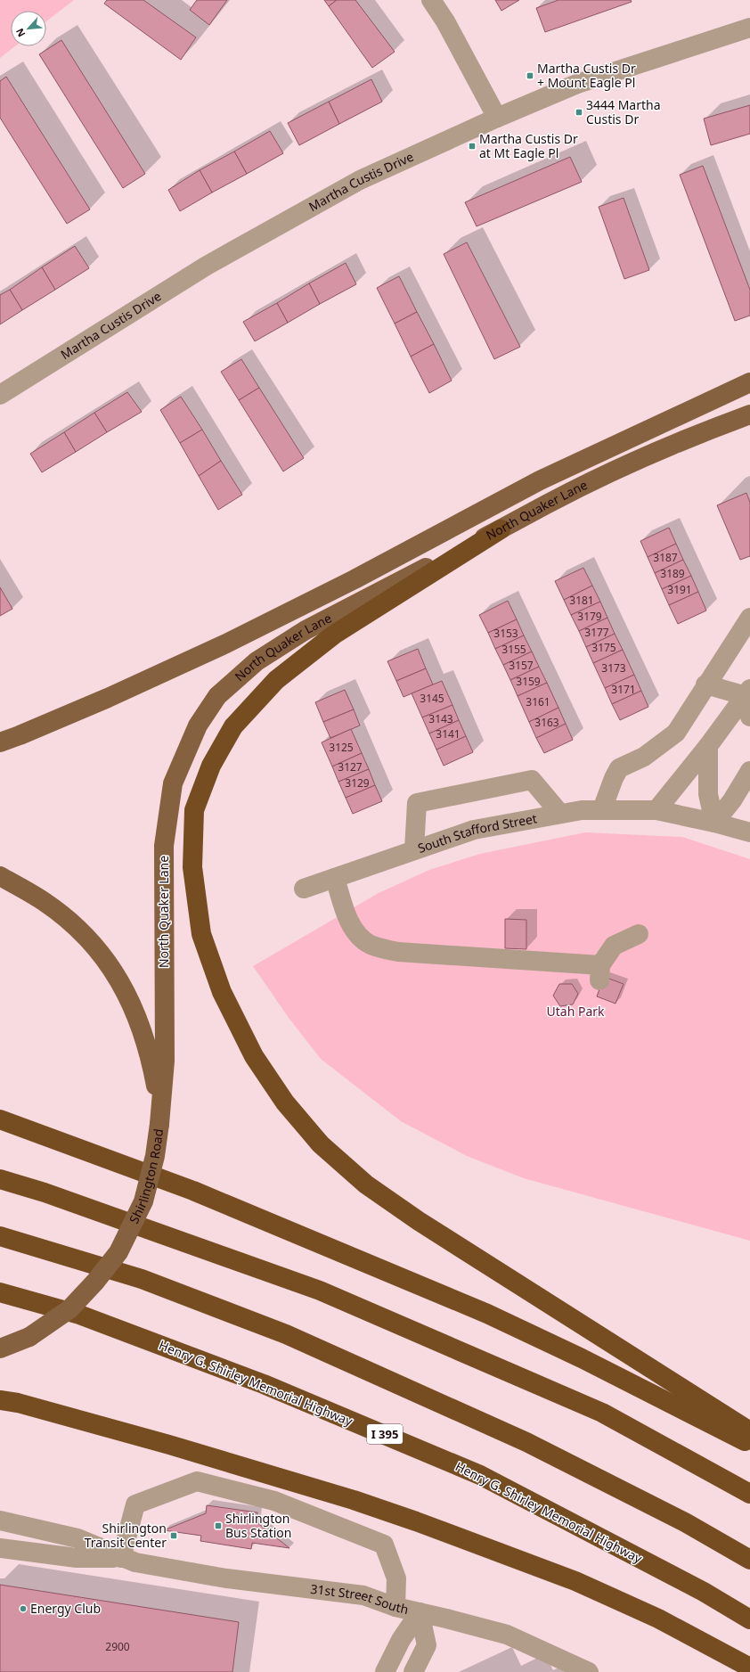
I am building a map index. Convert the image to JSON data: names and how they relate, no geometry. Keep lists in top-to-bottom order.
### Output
{
  "streets": {
    "highway": ["Henry G. Shirley Memorial Highway", "I 395"],
    "main road": ["North Quaker Lane", "Shirlington Road"],
    "street": ["Martha Custis Drive", "South Stafford Street", "31st Street South"]
  },
  "crossings": [
    ["North Quaker Lane", "Shirlington Road"]
  ],
  "parks": ["Utah Park"],
  "places": {
    "transit": [
      "Martha Custis Dr + Mount Eagle Pl",
      "3444 Martha Custis Dr",
      "Martha Custis Dr at Mt Eagle Pl",
      "Shirlington Bus Station",
      "Shirlington Transit Center"
    ],
    "other": ["Energy Club"]
  },
  "house_numbers": [
    "3187",
    "3189",
    "3191",
    "3181",
    "3179",
    "3177",
    "3153",
    "3175",
    "3155",
    "3157",
    "3173",
    "3159",
    "3171",
    "3145",
    "3161",
    "3143",
    "3163",
    "3141",
    "3125",
    "3127",
    "3129",
    "2900"
  ],
  "north": "bottom left"
}
